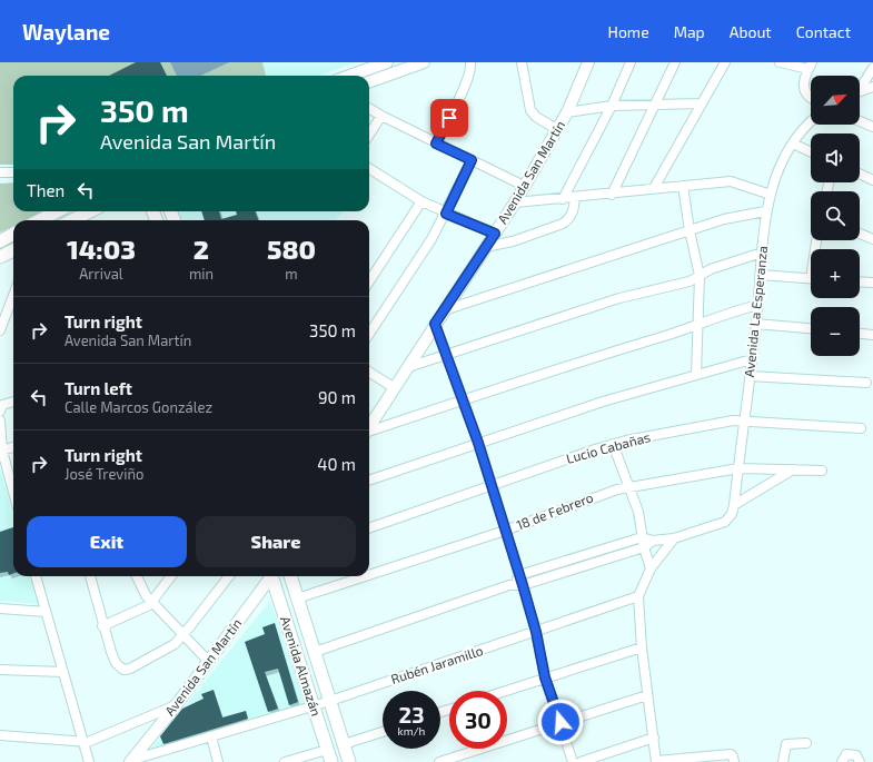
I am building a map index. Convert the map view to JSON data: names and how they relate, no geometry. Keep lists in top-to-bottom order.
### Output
{
  "streets": {
    "main road": ["Avenida Almazán"],
    "street": [
      "Avenida San Martín",
      "Avenida La Esperanza",
      "Lucio Cabañas",
      "18 de Febrero",
      "Rubén Jaramillo"
    ]
  },
  "crossings": [
    ["Avenida San Martín", "Rubén Jaramillo"],
    ["Avenida La Esperanza", "Lucio Cabañas"],
    ["Avenida La Esperanza", "18 de Febrero"],
    ["18 de Febrero", "Avenida Almazán"],
    ["Rubén Jaramillo", "Avenida Almazán"]
  ],
  "north": "top right",
  "page": {
    "header": "Waylane",
    "nav": [
      "Home",
      "Map",
      "About",
      "Contact"
    ],
    "map_buttons": ["+", "−"],
    "turn": ["350 m", "Avenida San Martín"],
    "then": "Then",
    "eta": [
      "14:03",
      "Arrival",
      "2",
      "min",
      "580",
      "m"
    ],
    "list": [
      {
        "name": "Turn right",
        "note": "Avenida San Martín",
        "value": "350 m"
      },
      {
        "name": "Turn left",
        "note": "Calle Marcos González",
        "value": "90 m"
      },
      {
        "name": "Turn right",
        "note": "José Treviño",
        "value": "40 m"
      }
    ],
    "buttons": ["Exit", "Share"],
    "speed": "23 km/h",
    "limit": "30"
  }
}
